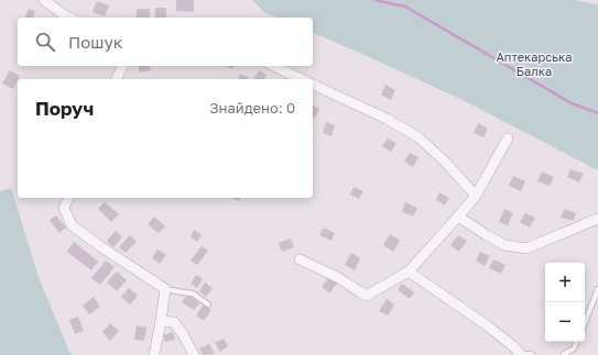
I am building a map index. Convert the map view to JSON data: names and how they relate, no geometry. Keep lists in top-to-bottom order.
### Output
{
  "parks": ["Аптекарська Балка"],
  "page": {
    "search": "Пошук",
    "heading": ["Поруч", "Знайдено: 0"],
    "map_buttons": ["+", "−"]
  }
}
